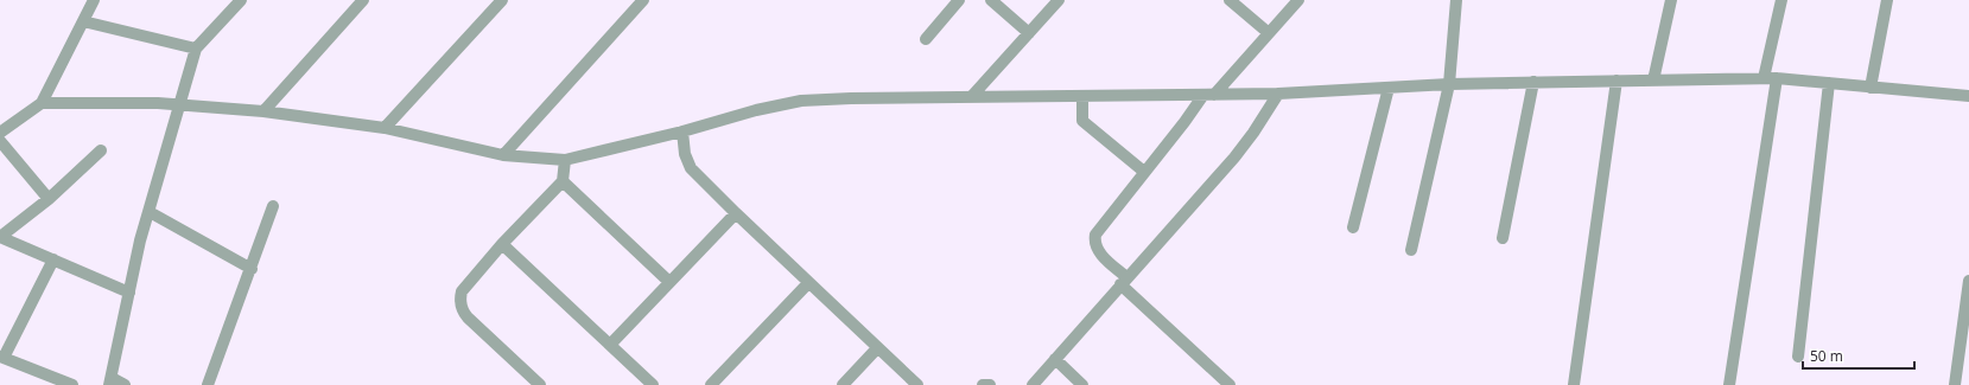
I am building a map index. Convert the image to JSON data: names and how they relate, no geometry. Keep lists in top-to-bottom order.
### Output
{
  "scale_bar": "50 m"
}
